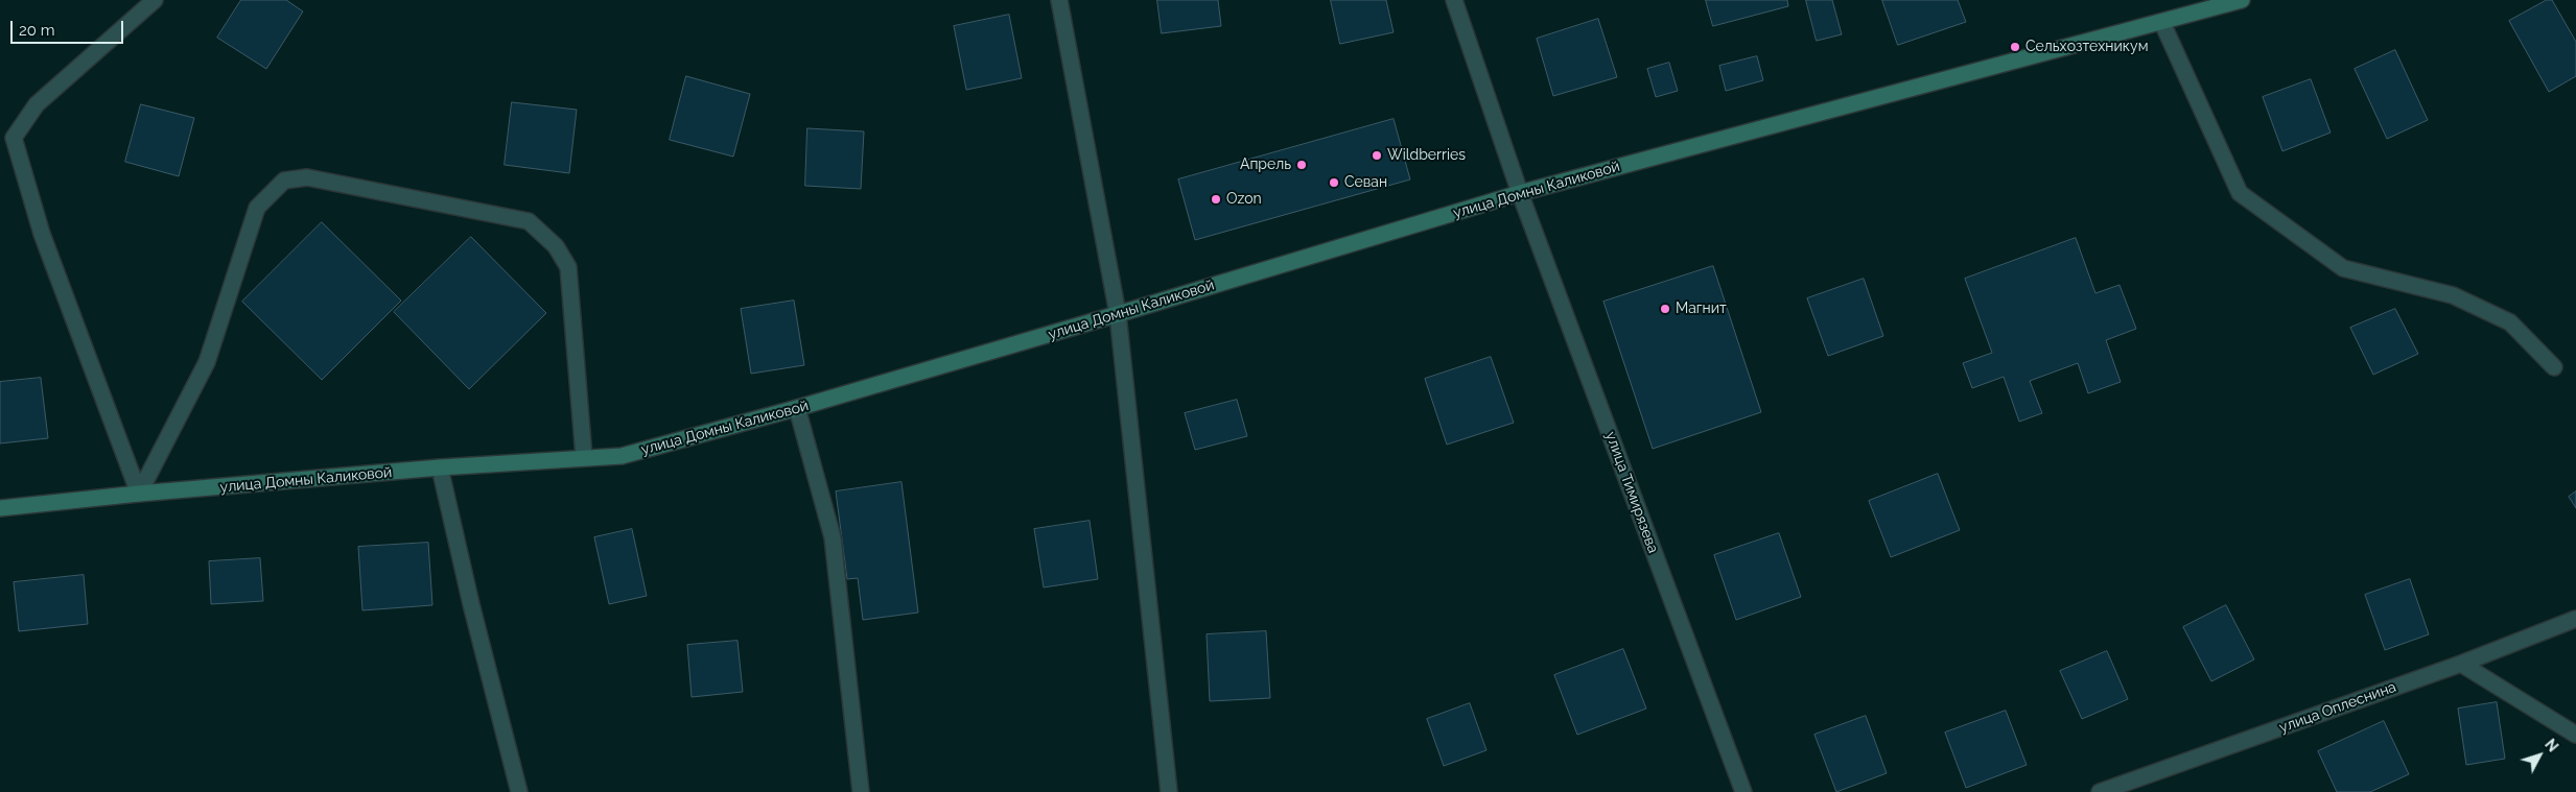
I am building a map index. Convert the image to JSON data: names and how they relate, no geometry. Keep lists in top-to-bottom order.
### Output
{
  "streets": {
    "main road": ["улица Домны Каликовой"],
    "street": ["улица Тимирязева", "улица Оплеснина"]
  },
  "crossings": [
    ["улица Домны Каликовой", "улица Тимирязева"]
  ],
  "places": [
    "Сельхозтехникум",
    "Wildberries",
    "Апрель",
    "Севан",
    "Ozon",
    "Магнит"
  ],
  "scale_bar": "20 m",
  "north": "top right"
}
